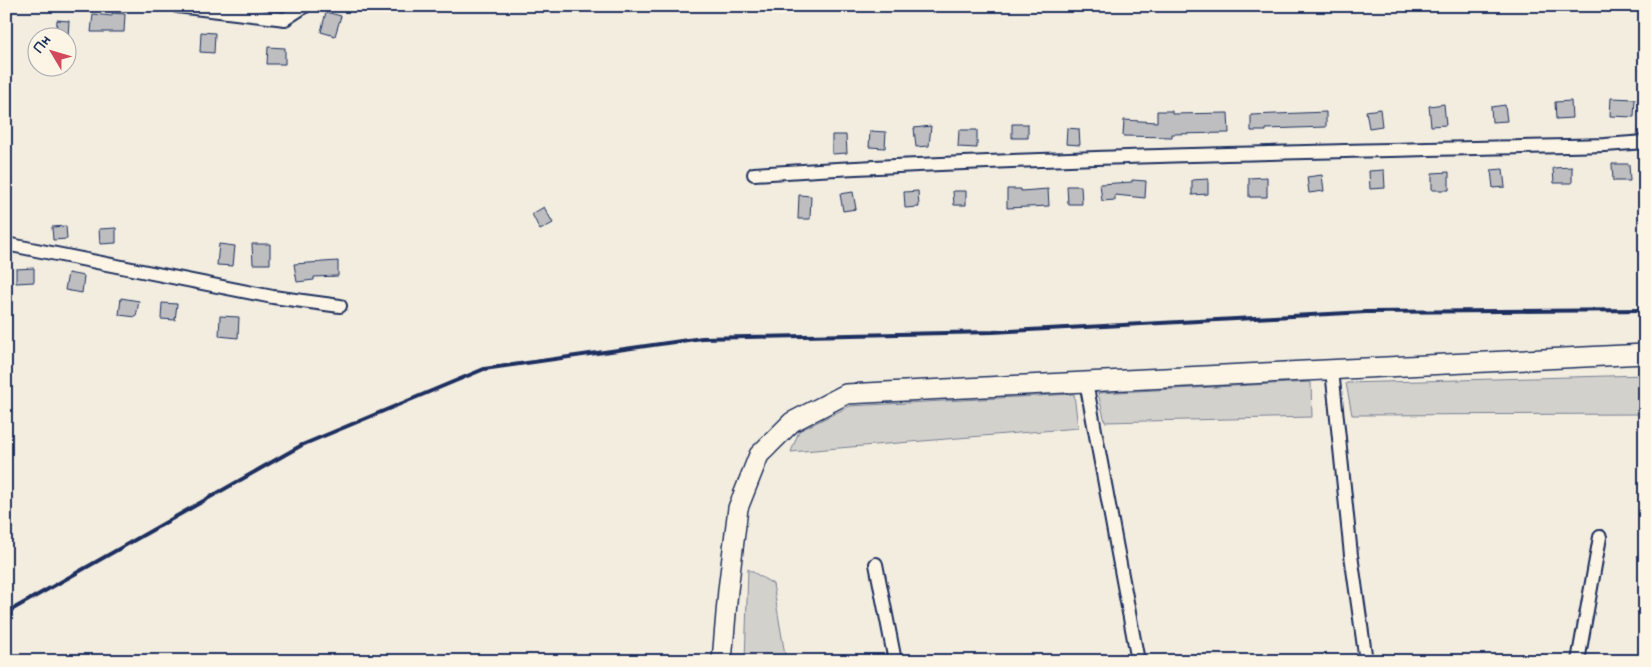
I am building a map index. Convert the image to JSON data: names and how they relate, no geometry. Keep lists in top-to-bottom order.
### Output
{
  "north": "top left"
}
